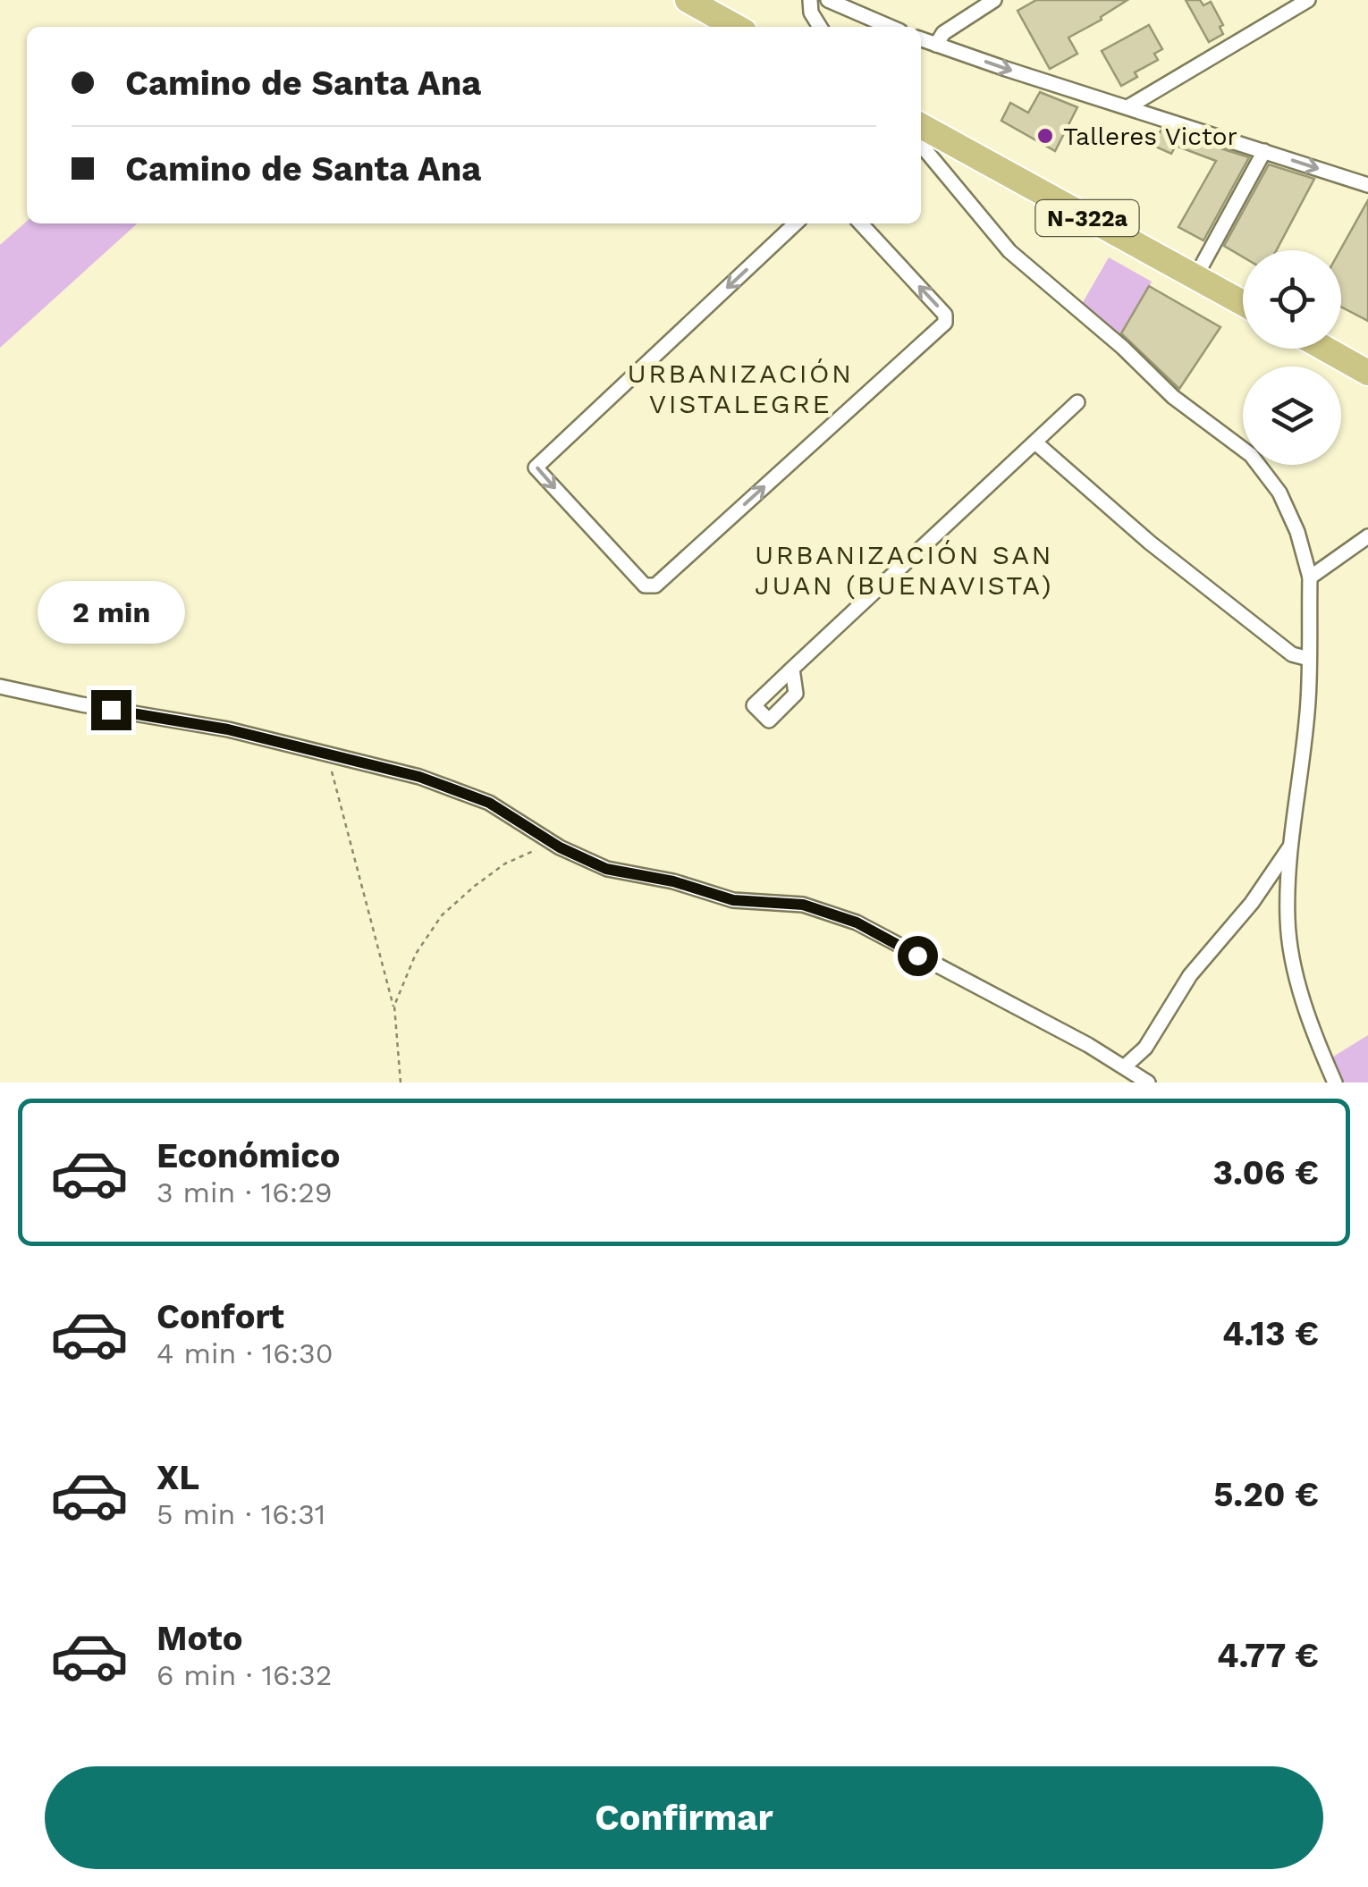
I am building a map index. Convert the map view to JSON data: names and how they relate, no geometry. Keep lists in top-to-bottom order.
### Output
{
  "streets": {
    "highway": ["N-322a"]
  },
  "districts": ["URBANIZACIÓN VISTALEGRE", "URBANIZACIÓN SAN JUAN (BUENAVISTA)"],
  "places": ["Talleres Victor"],
  "page": {
    "banner": ["Camino de Santa Ana", "Camino de Santa Ana"],
    "bubble": "2 min",
    "list": [
      {
        "name": "Económico",
        "note": "3 min · 16:29",
        "value": "3.06 €"
      },
      {
        "name": "Confort",
        "note": "4 min · 16:30",
        "value": "4.13 €"
      },
      {
        "name": "XL",
        "note": "5 min · 16:31",
        "value": "5.20 €"
      },
      {
        "name": "Moto",
        "note": "6 min · 16:32",
        "value": "4.77 €"
      }
    ],
    "buttons": "Confirmar"
  }
}
